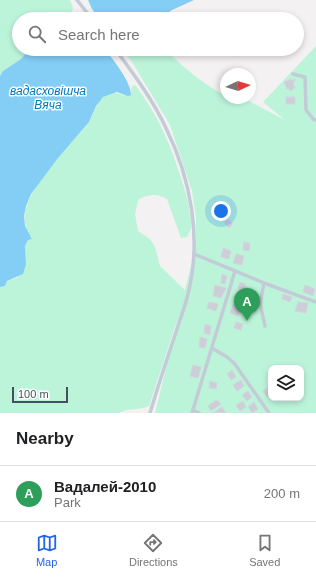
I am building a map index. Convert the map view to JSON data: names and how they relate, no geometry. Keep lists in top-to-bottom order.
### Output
{
  "water": ["вадасховішча Вяча"],
  "scale_bar": "100 m",
  "north": "right",
  "page": {
    "search": "Search here",
    "pins": "A",
    "scale": "100 m",
    "heading": "Nearby",
    "list": [
      {
        "mark": "A",
        "name": "Вадалей-2010",
        "note": "Park",
        "value": "200 m"
      }
    ],
    "nav": ["Map", "Directions", "Saved"]
  }
}
